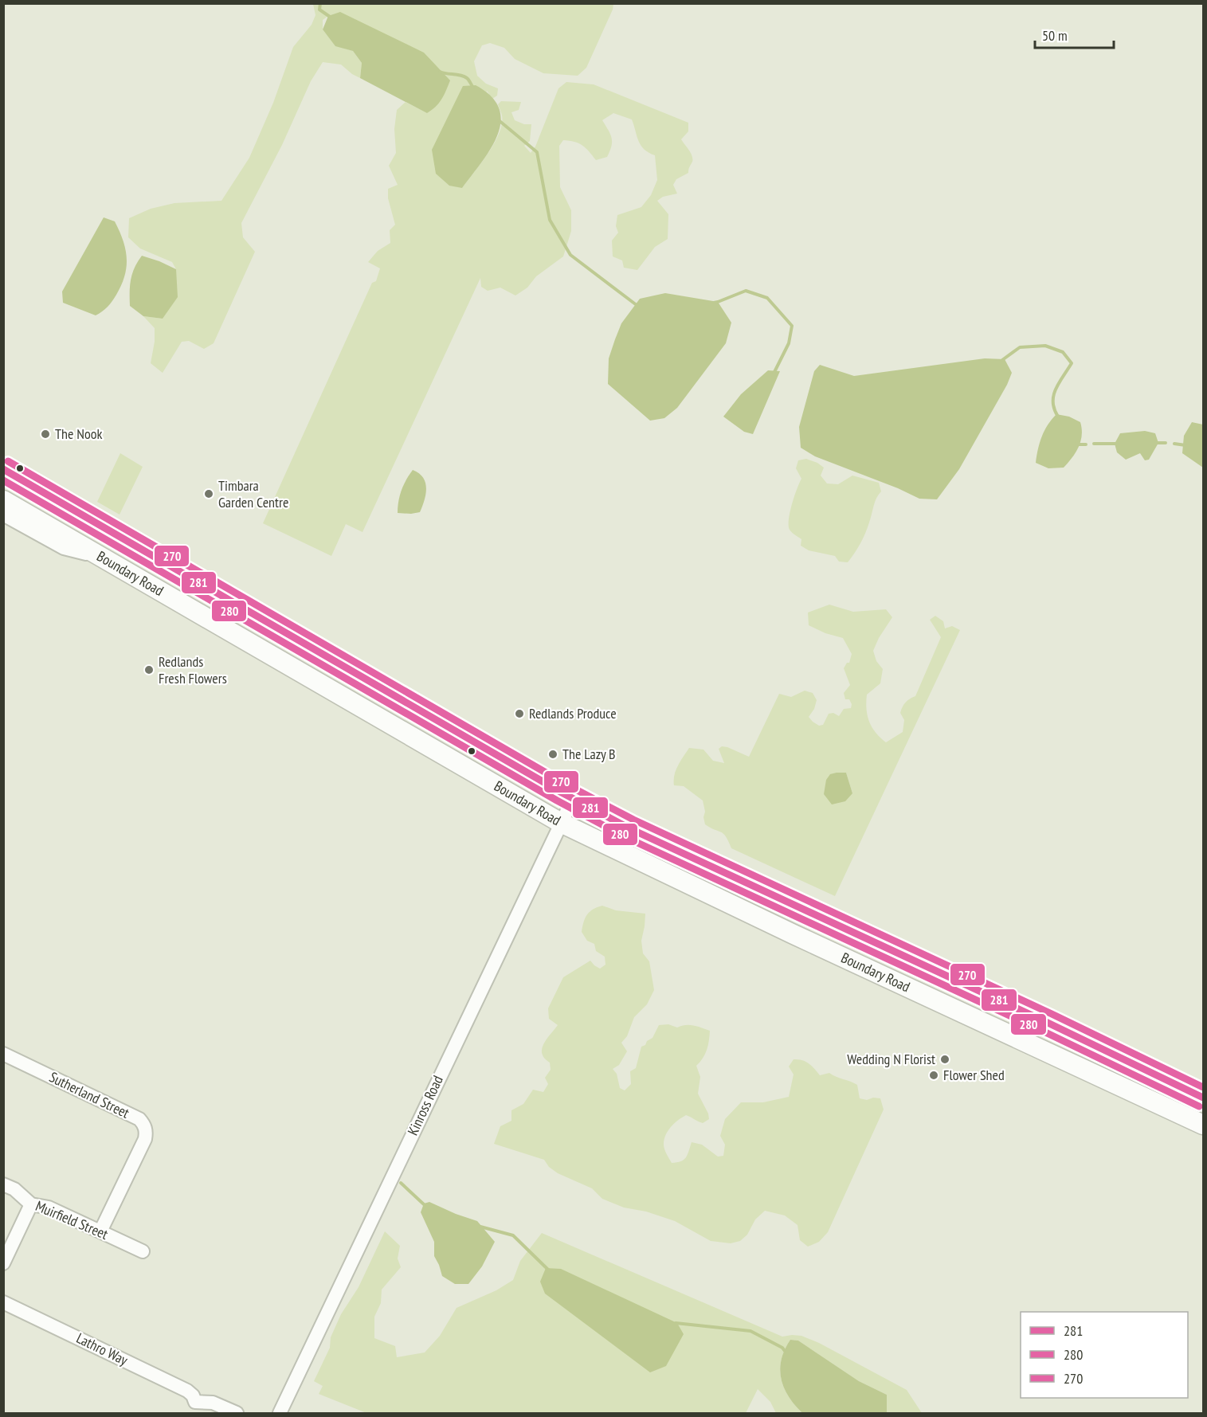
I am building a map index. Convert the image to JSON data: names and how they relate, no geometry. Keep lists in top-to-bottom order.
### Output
{
  "streets": {
    "highway": ["Boundary Road"],
    "street": [
      "Sutherland Street",
      "Kinross Road",
      "Muirfield Street",
      "Lathro Way"
    ]
  },
  "crossings": [
    ["Boundary Road", "Kinross Road"],
    ["Sutherland Street", "Muirfield Street"]
  ],
  "places": [
    "The Nook",
    "Timbara Garden Centre",
    "Redlands Fresh Flowers",
    "Redlands Produce",
    "The Lazy B",
    "Wedding N Florist",
    "Flower Shed"
  ],
  "lines": ["transit line 270", "transit line 281", "transit line 280"],
  "legend": ["281", "280", "270"],
  "scale_bar": "50 m"
}
